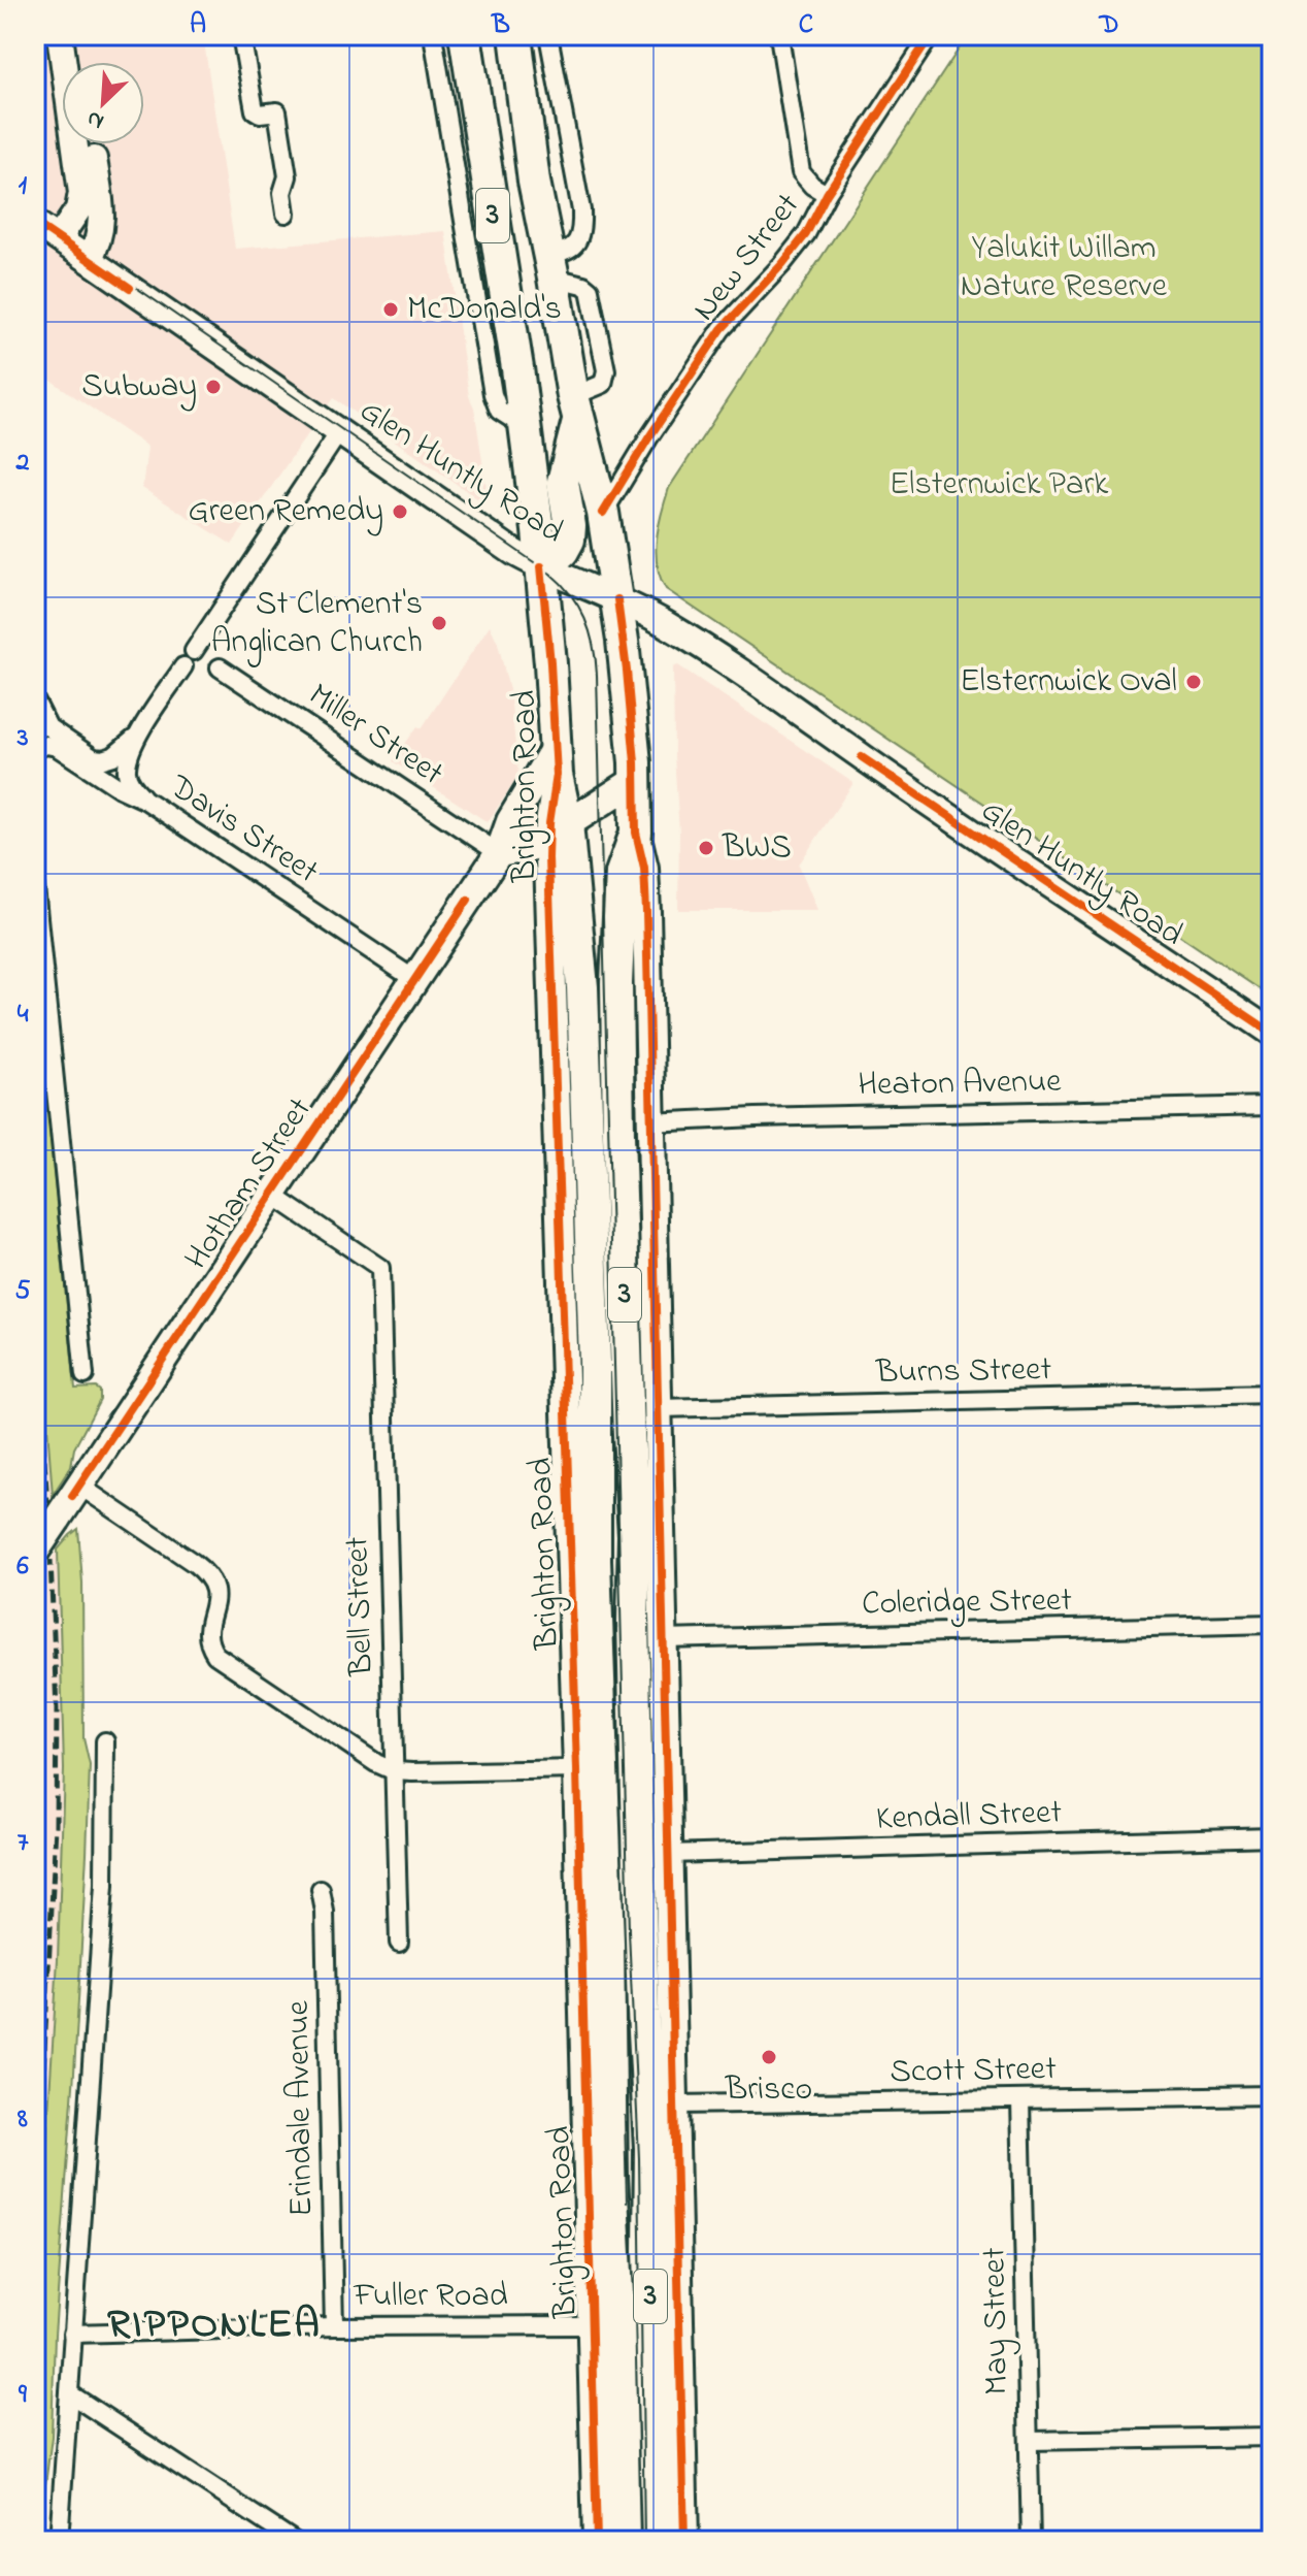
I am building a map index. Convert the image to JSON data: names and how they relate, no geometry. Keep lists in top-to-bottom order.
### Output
{
  "streets": {
    "highway": ["3", "Brighton Road"],
    "main road": ["Hotham Street"],
    "street": [
      "New Street",
      "Glen Huntly Road",
      "Miller Street",
      "Davis Street",
      "Heaton Avenue",
      "Burns Street",
      "Coleridge Street",
      "Bell Street",
      "Kendall Street",
      "Scott Street",
      "Erindale Avenue",
      "Fuller Road",
      "May Street"
    ]
  },
  "crossings": [
    ["3", "New Street"],
    ["3", "Glen Huntly Road"],
    ["3", "Brighton Road"],
    ["Glen Huntly Road", "Brighton Road"],
    ["Miller Street", "Hotham Street"],
    ["Brighton Road", "Hotham Street"],
    ["Brighton Road", "Fuller Road"],
    ["Davis Street", "Hotham Street"],
    ["Hotham Street", "Bell Street"],
    ["Scott Street", "May Street"],
    ["Erindale Avenue", "Fuller Road"]
  ],
  "districts": ["RIPPONLEA"],
  "parks": ["Yalukit Willam Nature Reserve", "Elsternwick Park"],
  "places": [
    "McDonald's",
    "Subway",
    "Green Remedy",
    "St Clement's Anglican Church",
    "Elsternwick Oval",
    "BWS",
    "Brisco"
  ],
  "north": "bottom left",
  "grid": {
    "columns": [
      "A",
      "B",
      "C",
      "D"
    ],
    "rows": [
      "1",
      "2",
      "3",
      "4",
      "5",
      "6",
      "7",
      "8",
      "9"
    ]
  }
}
